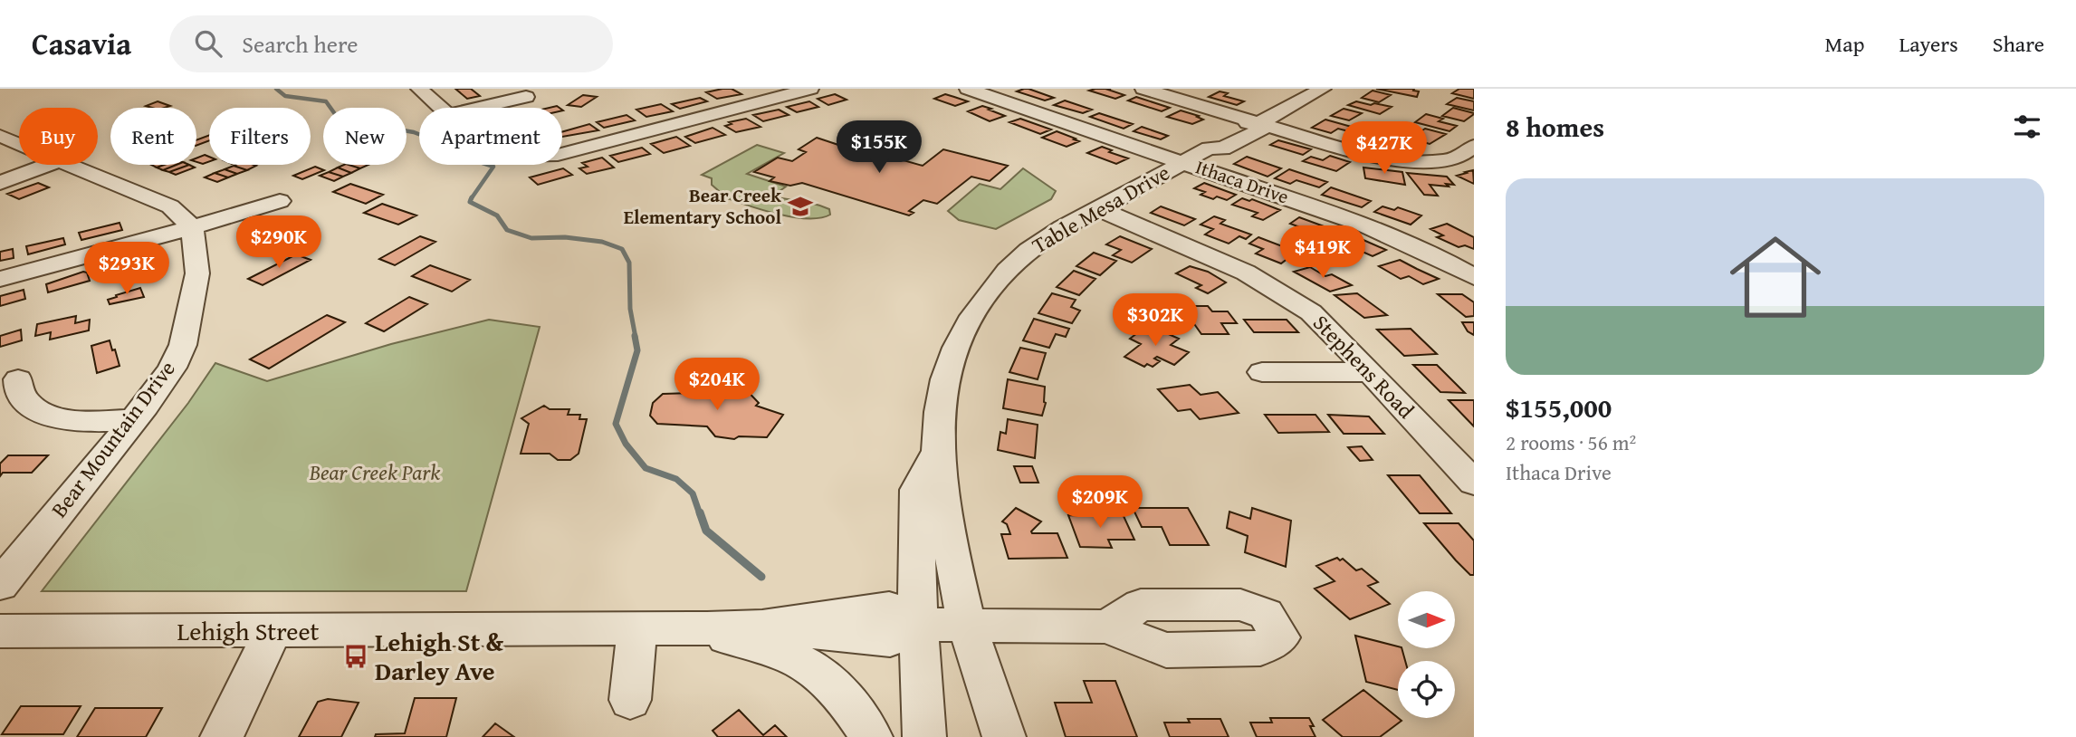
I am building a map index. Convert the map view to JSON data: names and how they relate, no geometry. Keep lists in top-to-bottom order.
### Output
{
  "streets": {
    "street": [
      "Ithaca Drive",
      "Table Mesa Drive",
      "Stephens Road",
      "Bear Mountain Drive",
      "Lehigh Street"
    ]
  },
  "crossings": [
    ["Ithaca Drive", "Table Mesa Drive"],
    ["Table Mesa Drive", "Stephens Road"],
    ["Table Mesa Drive", "Lehigh Street"]
  ],
  "parks": ["Bear Creek Park"],
  "places": {
    "school or university": ["Bear Creek Elementary School"],
    "bus stop": ["Lehigh St & Darley Ave"]
  },
  "north": "right",
  "page": {
    "header": "Casavia",
    "search": "Search here",
    "nav": ["Map", "Layers", "Share"],
    "heading": "8 homes",
    "chip": [
      "Buy",
      "Rent",
      "Filters",
      "New",
      "Apartment"
    ],
    "price": [
      "$155K",
      "$427K",
      "$290K",
      "$419K",
      "$293K",
      "$302K",
      "$204K",
      "$209K"
    ],
    "list": [
      {
        "name": "$155,000",
        "note": "2 rooms · 56 m² · Ithaca Drive"
      }
    ]
  }
}
